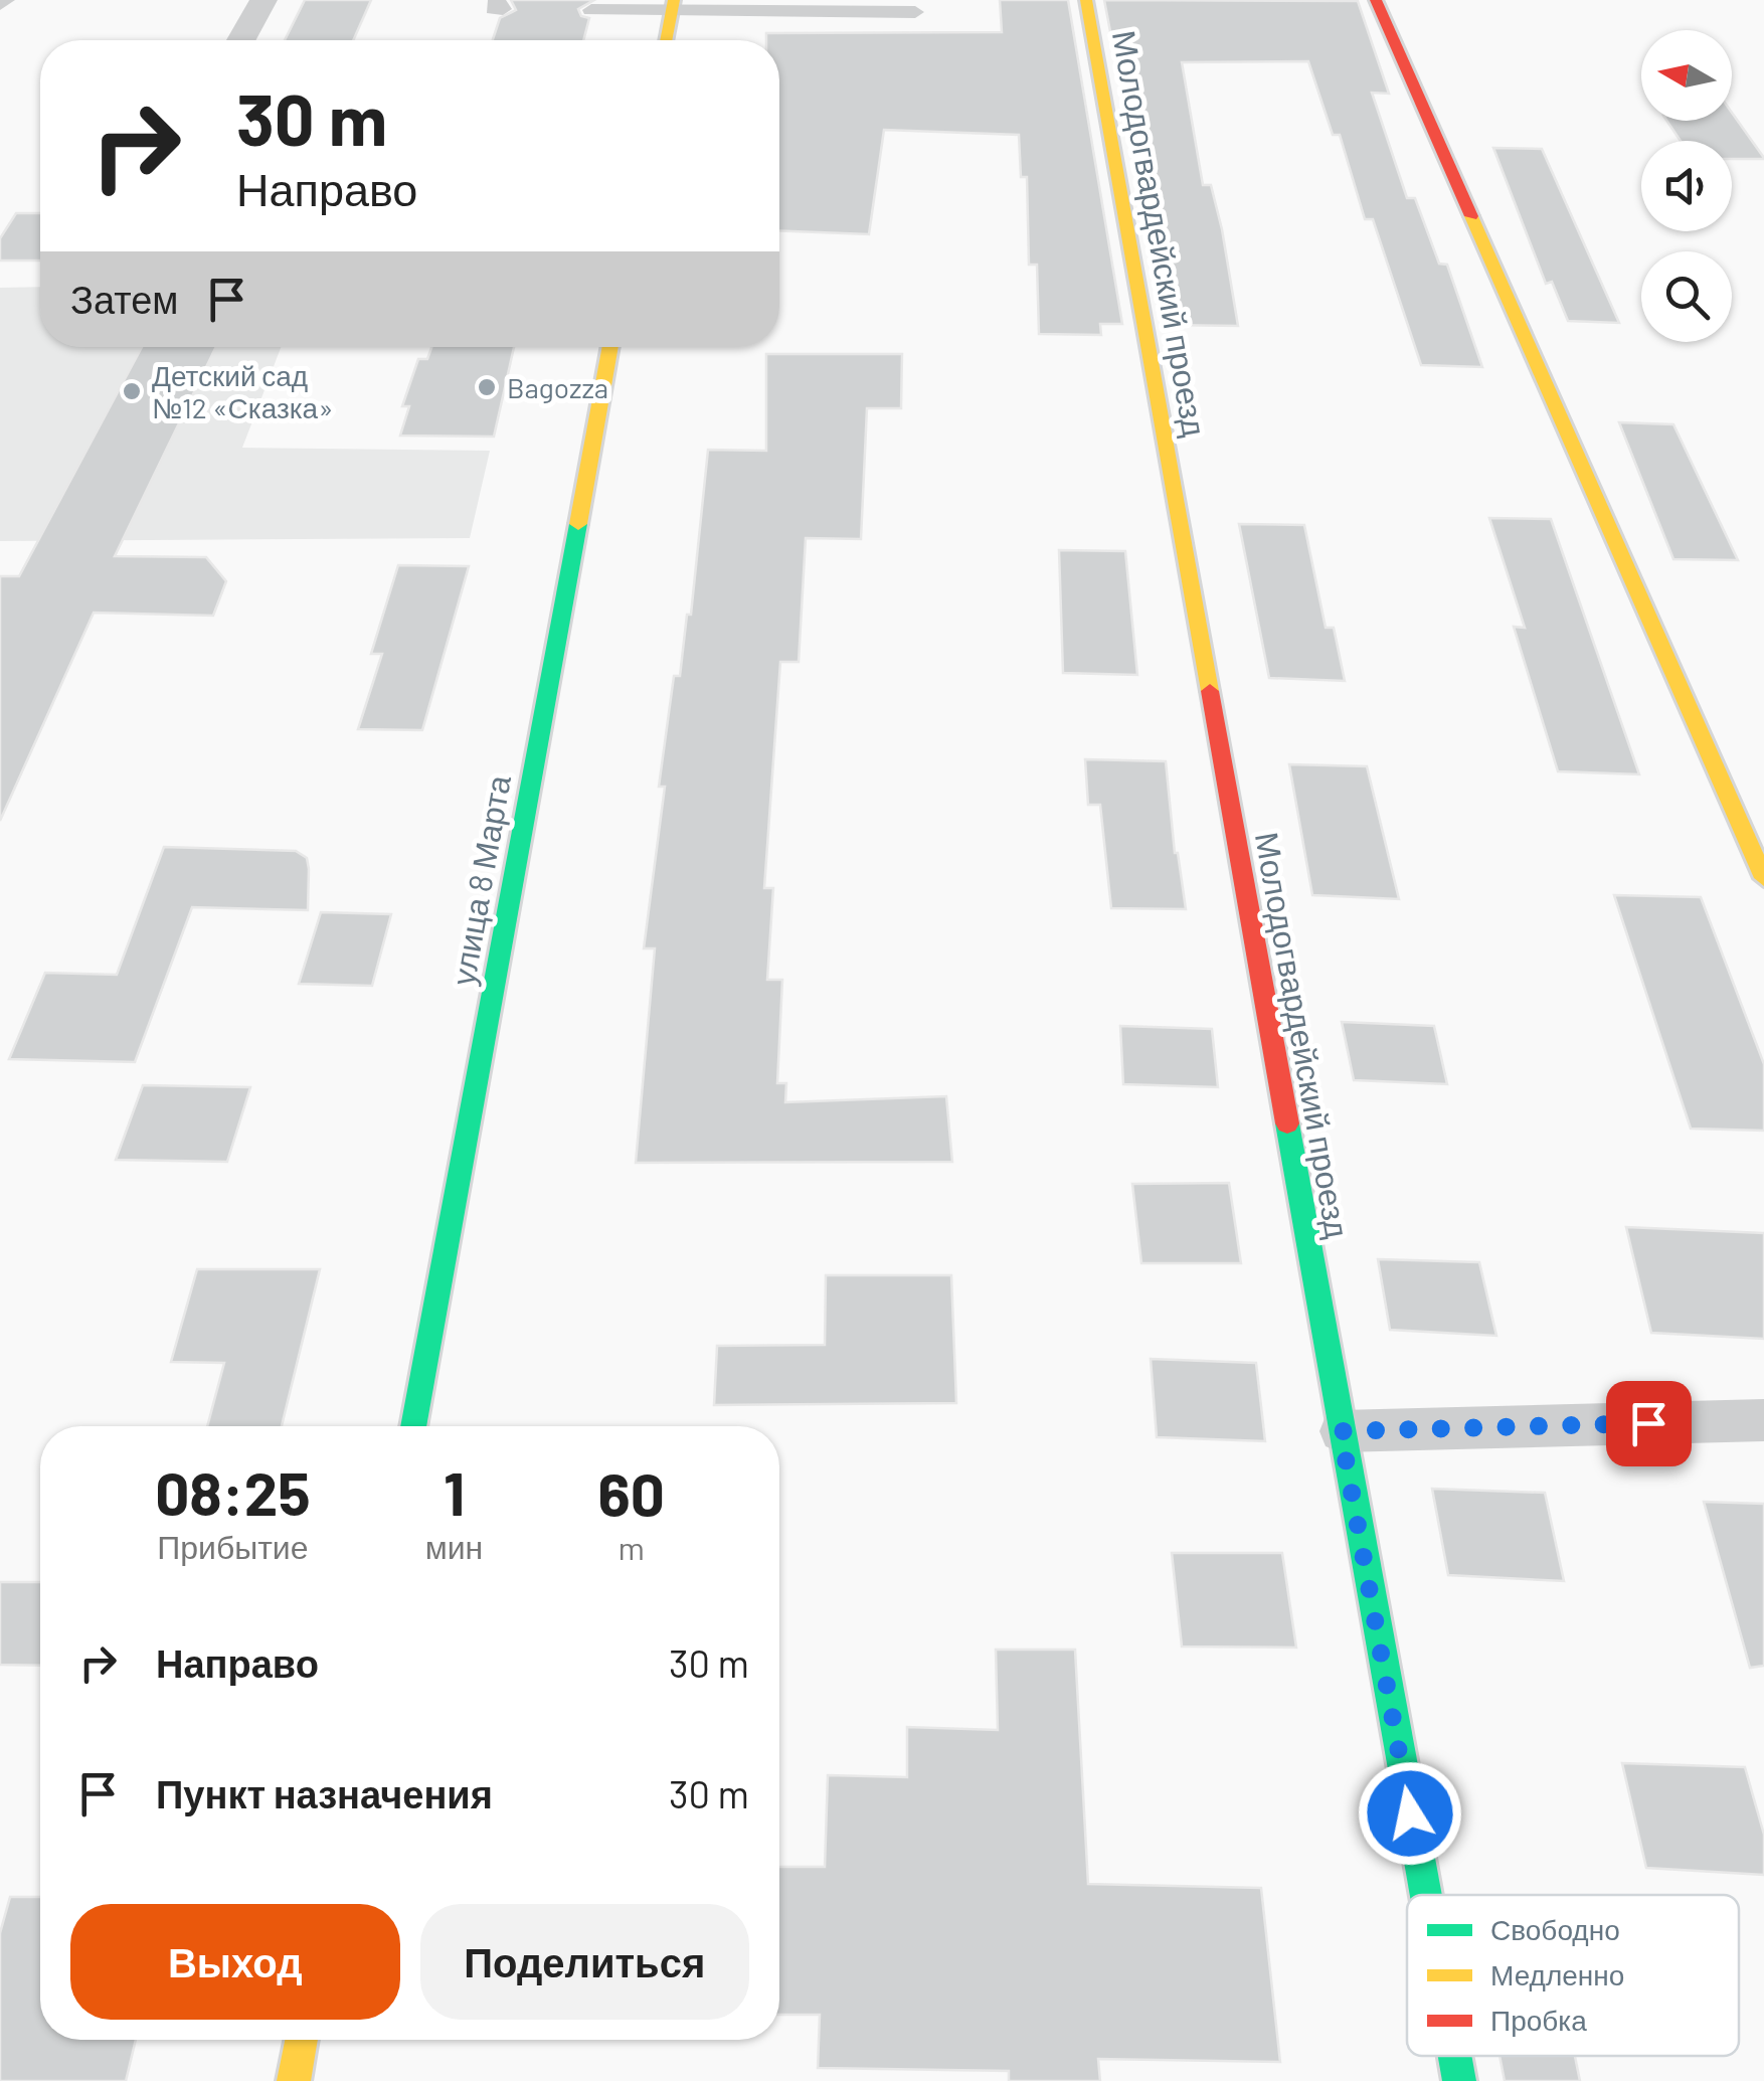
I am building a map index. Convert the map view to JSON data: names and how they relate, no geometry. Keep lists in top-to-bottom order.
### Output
{
  "streets": {
    "street": ["Молодогвардейский проезд", "улица 8 Марта"]
  },
  "places": ["Bagozza", "Детский сад №12 «Сказка»"],
  "legend": ["Свободно", "Медленно", "Пробка"],
  "north": "left",
  "page": {
    "turn": ["30 m", "Направо"],
    "then": "Затем",
    "eta": [
      "08:25",
      "Прибытие",
      "1",
      "мин",
      "60",
      "m"
    ],
    "list": [
      {
        "name": "Направо",
        "value": "30 m"
      },
      {
        "name": "Пункт назначения",
        "value": "30 m"
      }
    ],
    "buttons": ["Выход", "Поделиться"]
  }
}
